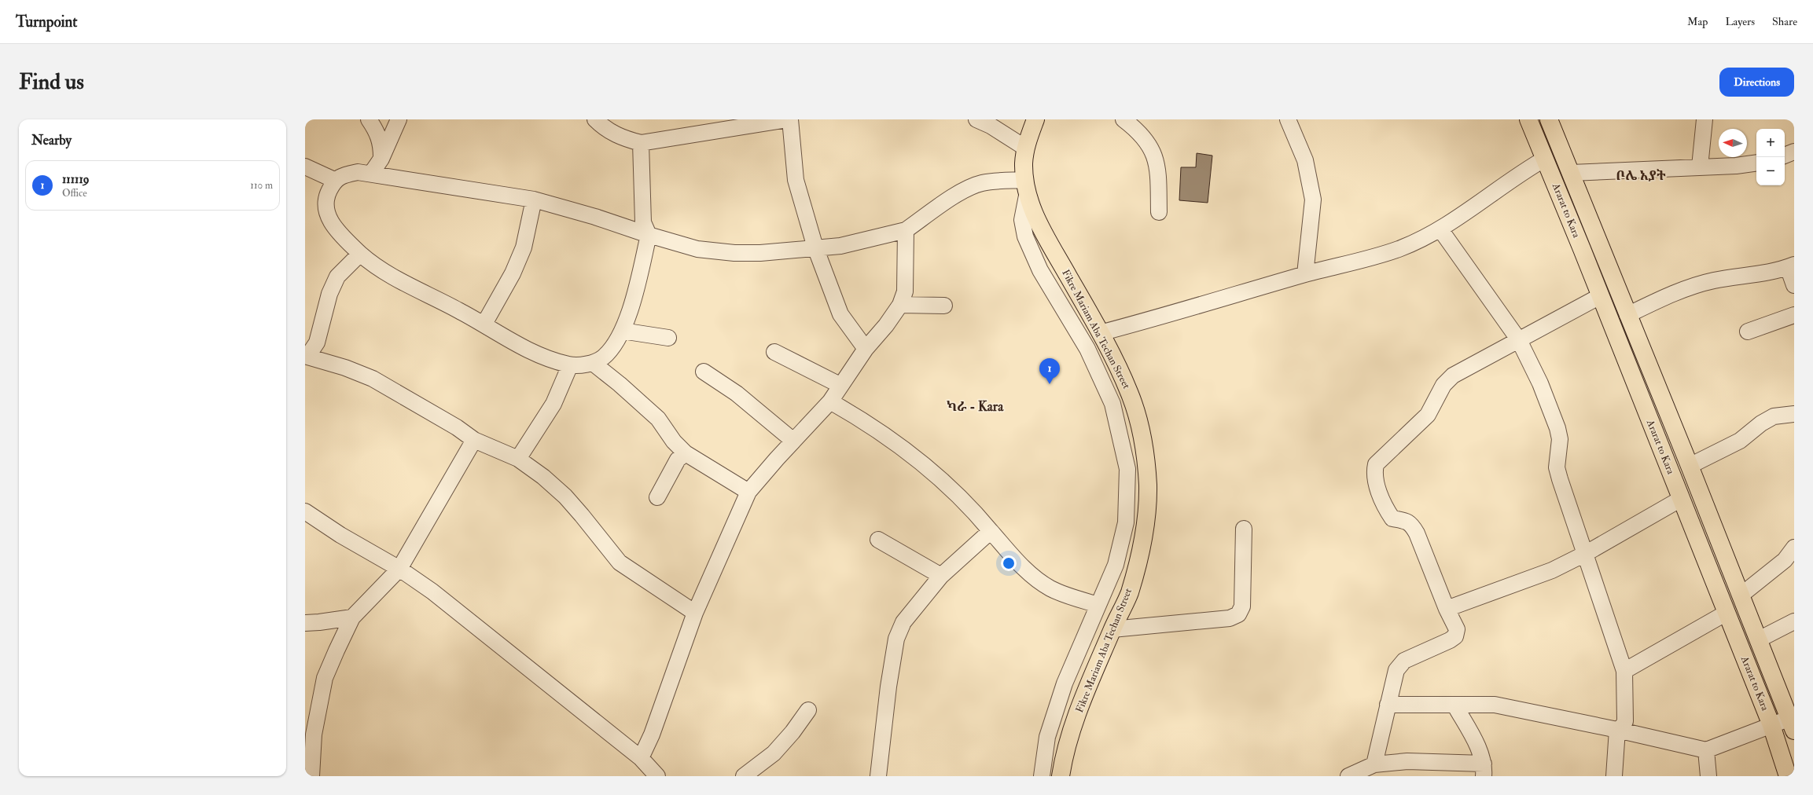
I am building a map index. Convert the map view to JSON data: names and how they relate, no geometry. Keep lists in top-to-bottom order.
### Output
{
  "streets": {
    "main road": ["Ararat to Kara", "Fikre Mariam Aba Techan Street"]
  },
  "districts": ["ቦሌ አያት", "ካራ - Kara"],
  "north": "left",
  "page": {
    "header": "Turnpoint",
    "nav": ["Map", "Layers", "Share"],
    "buttons": "Directions",
    "title": "Find us",
    "heading": "Nearby",
    "map_buttons": ["+", "−"],
    "list": [
      {
        "mark": "1",
        "name": "111119",
        "note": "Office",
        "value": "110 m"
      }
    ],
    "pins": "1"
  }
}
